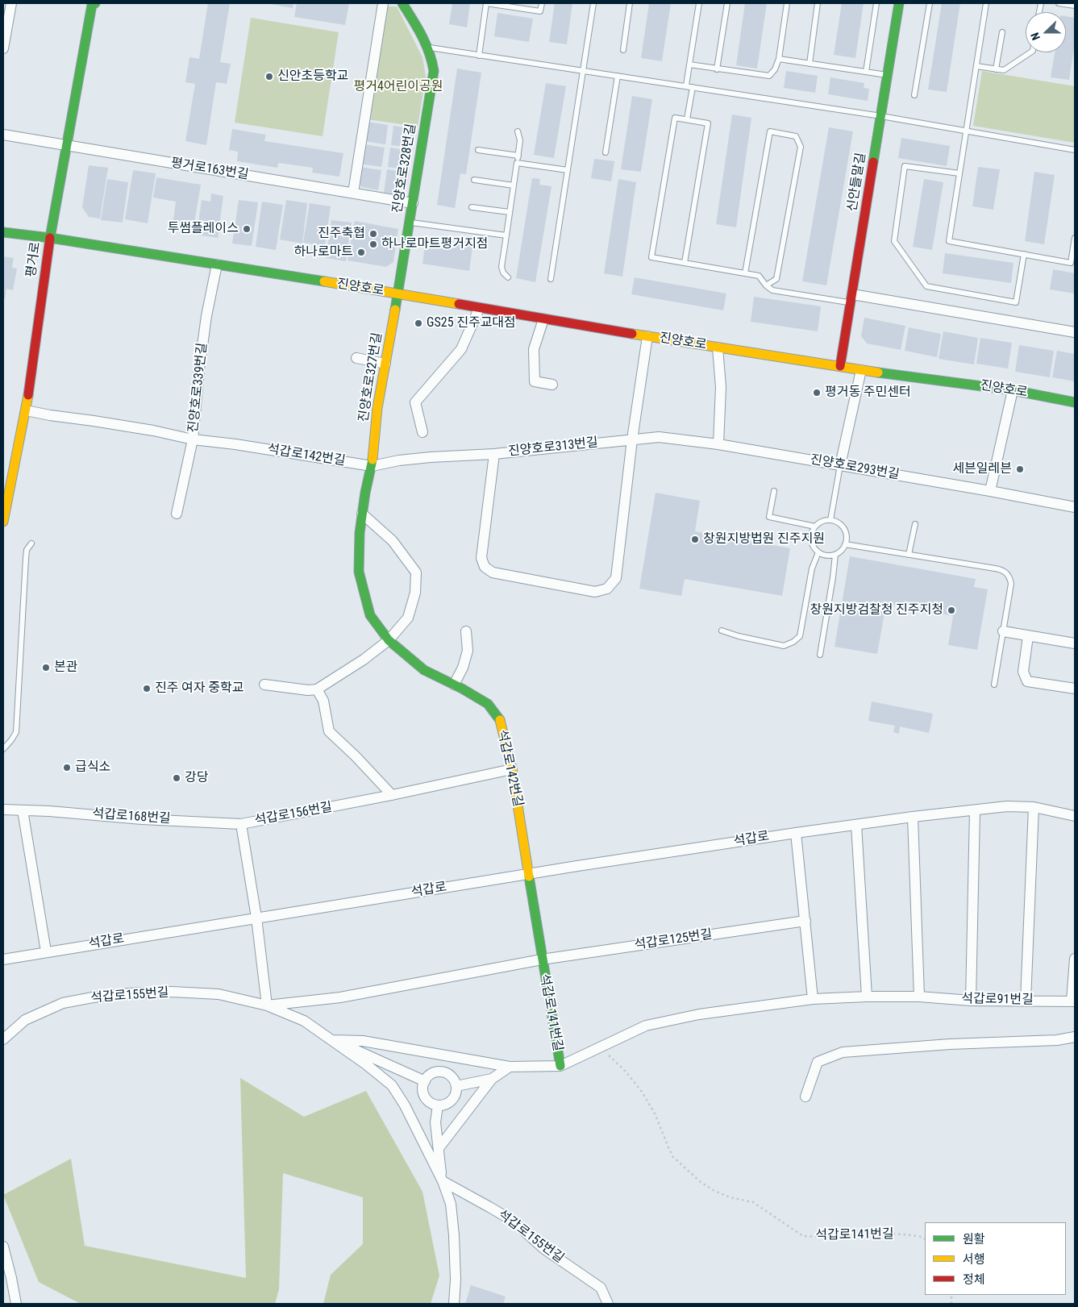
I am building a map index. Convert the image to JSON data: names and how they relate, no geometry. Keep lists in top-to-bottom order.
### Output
{
  "streets": {
    "street": [
      "진양호로328번길",
      "평거로163번길",
      "신안들말길",
      "평거로",
      "진양호로",
      "진양호로327번길",
      "진양호로339번길",
      "진양호로313번길",
      "석갑로142번길",
      "진양호로293번길",
      "석갑로156번길",
      "석갑로168번길",
      "석갑로",
      "석갑로125번길",
      "석갑로155번길",
      "석갑로91번길",
      "석갑로141번길"
    ]
  },
  "crossings": [
    ["진양호로328번길", "평거로163번길"],
    ["진양호로328번길", "진양호로"],
    ["진양호로328번길", "진양호로327번길"],
    ["평거로163번길", "평거로"],
    ["신안들말길", "진양호로"],
    ["평거로", "진양호로"],
    ["평거로", "진양호로339번길"],
    ["진양호로", "진양호로327번길"],
    ["진양호로", "진양호로339번길"],
    ["진양호로", "진양호로313번길"],
    ["진양호로", "진양호로293번길"],
    ["진양호로327번길", "진양호로313번길"],
    ["진양호로327번길", "석갑로142번길"],
    ["진양호로339번길", "석갑로142번길"],
    ["진양호로313번길", "석갑로142번길"],
    ["진양호로313번길", "진양호로293번길"],
    ["석갑로142번길", "석갑로156번길"],
    ["석갑로142번길", "석갑로"],
    ["석갑로142번길", "석갑로141번길"],
    ["석갑로156번길", "석갑로168번길"],
    ["석갑로156번길", "석갑로"],
    ["석갑로", "석갑로141번길"],
    ["석갑로125번길", "석갑로141번길"],
    ["석갑로155번길", "석갑로141번길"],
    ["석갑로91번길", "석갑로141번길"]
  ],
  "parks": ["평거4어린이공원"],
  "places": [
    "신안초등학교",
    "투썸플레이스",
    "진주축협",
    "하나로마트평거지점",
    "하나로마트",
    "GS25 진주교대점",
    "평거동 주민센터",
    "세븐일레븐",
    "창원지방법원 진주지원",
    "창원지방검찰청 진주지청",
    "본관",
    "진주 여자 중학교",
    "급식소",
    "강당"
  ],
  "legend": ["원활", "서행", "정체"],
  "north": "left"
}
